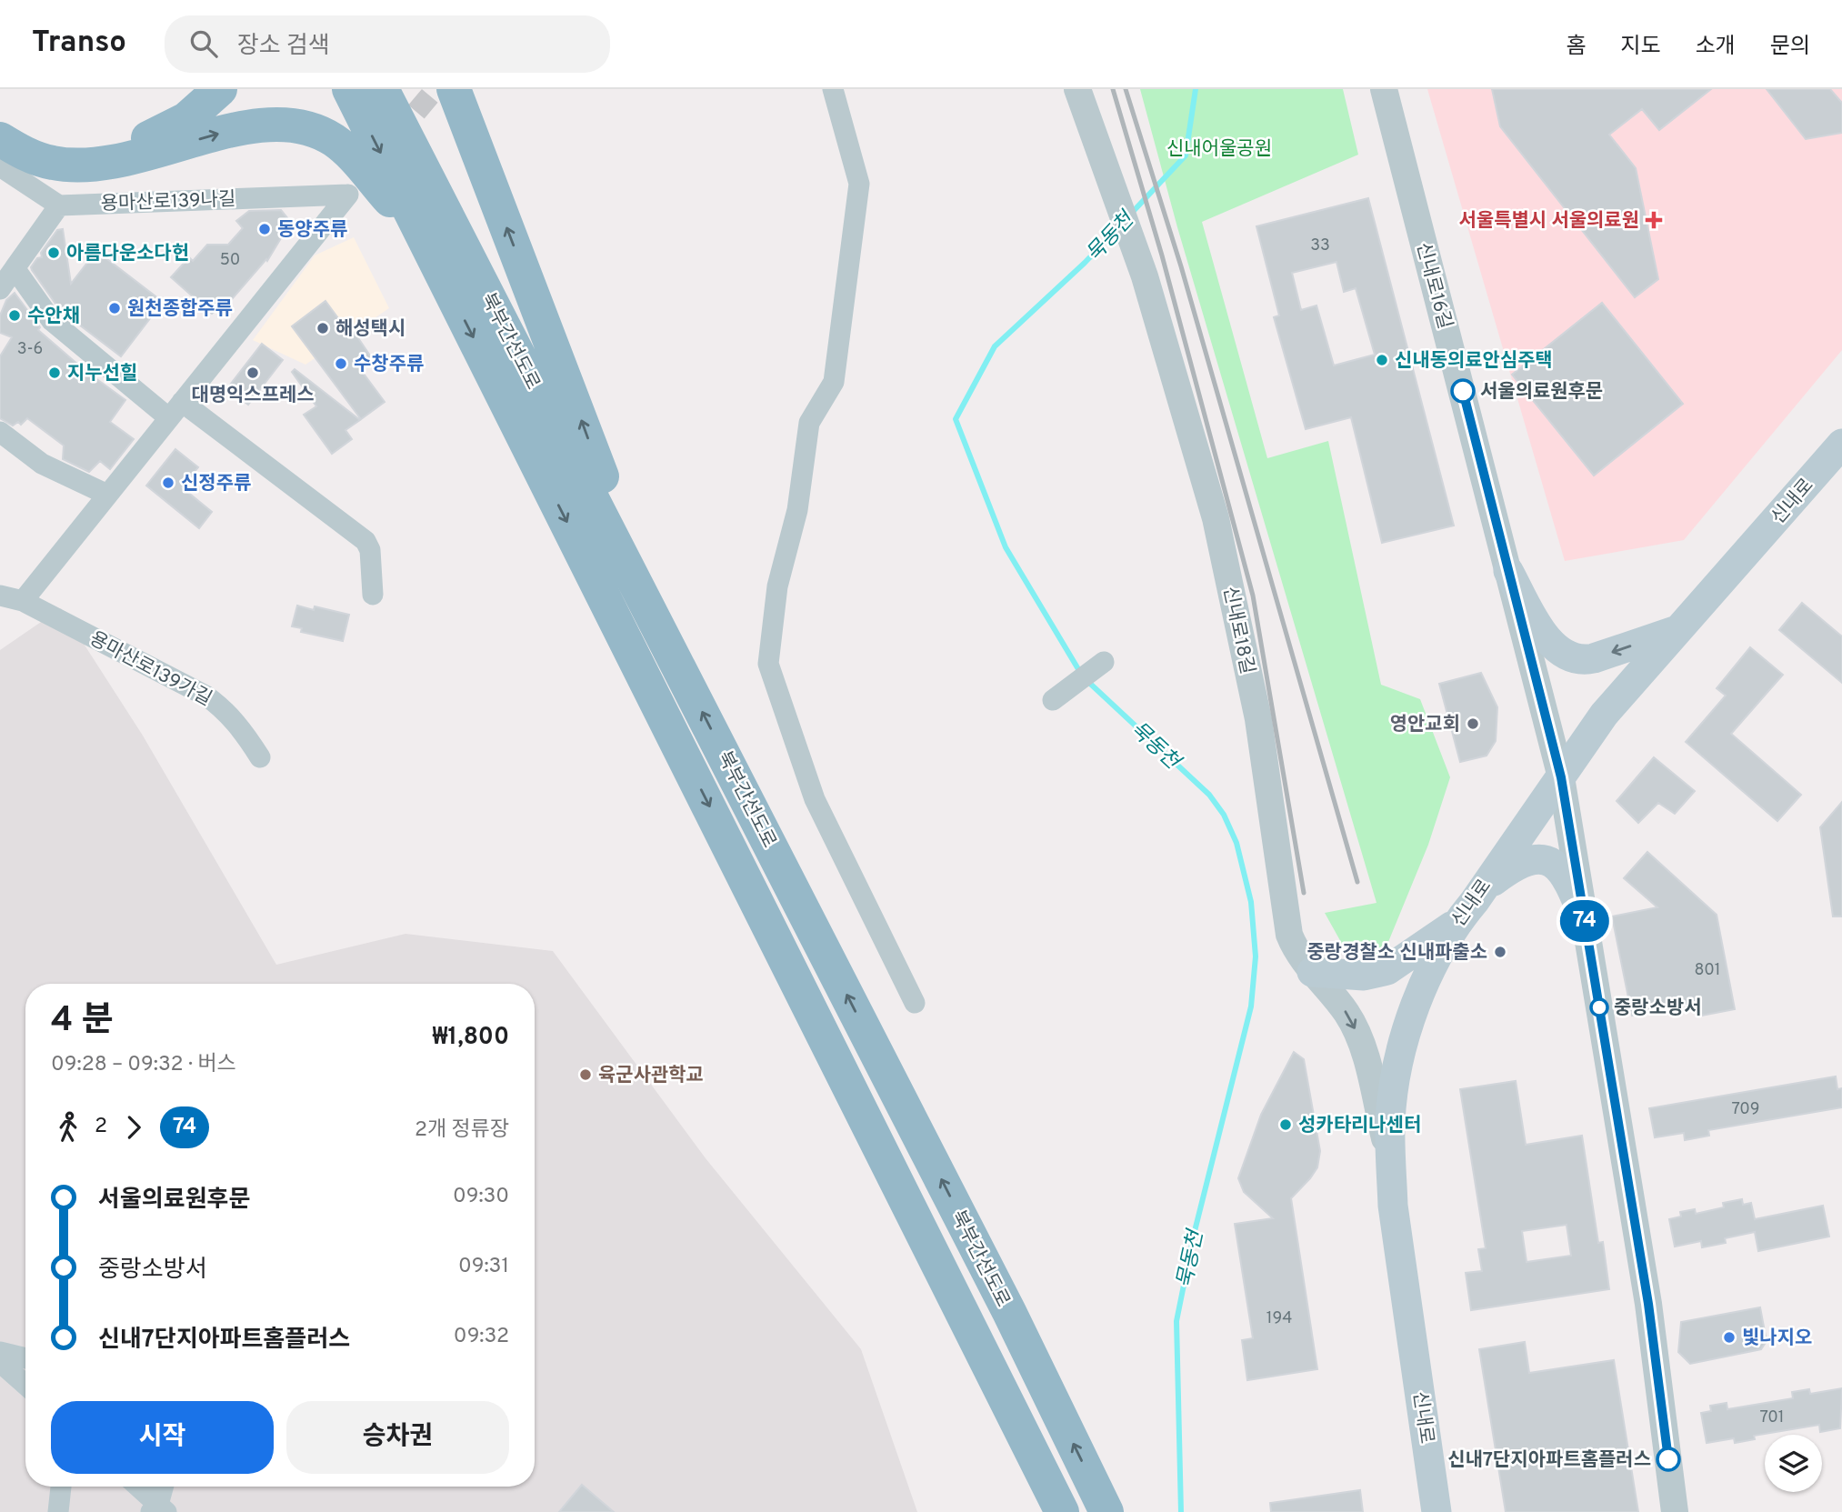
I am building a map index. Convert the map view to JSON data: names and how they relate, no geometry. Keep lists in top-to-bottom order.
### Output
{
  "streets": {
    "highway": ["북부간선도로"],
    "main road": ["신내로"],
    "street": [
      "용마산로139나길",
      "신내로16길",
      "신내로18길",
      "용마산로139가길"
    ]
  },
  "crossings": [
    ["신내로16길", "신내로"],
    ["신내로", "신내로18길"]
  ],
  "water": ["묵동천"],
  "parks": ["신내어울공원"],
  "places": {
    "health": ["서울특별시 서울의료원"],
    "other": [
      "동양주류",
      "아름다운소다헌",
      "원천종합주류",
      "수안채",
      "해성택시",
      "신내동의료안심주택",
      "수창주류",
      "지누선힐",
      "대명익스프레스",
      "서울의료원후문",
      "신정주류",
      "영안교회",
      "중랑경찰소 신내파출소",
      "중랑소방서",
      "육군사관학교",
      "성카타리나센터",
      "빛나지오",
      "신내7단지아파트홈플러스"
    ]
  },
  "lines": ["bus line 74"],
  "house_numbers": [
    "33",
    "50",
    "3-6",
    "801",
    "709",
    "194",
    "701"
  ],
  "page": {
    "header": "Transo",
    "search": "장소 검색",
    "nav": [
      "홈",
      "지도",
      "소개",
      "문의"
    ],
    "on_map": "74",
    "heading": ["4 분", "09:28 – 09:32 · 버스", "₩1,800"],
    "legs": ["2", "74", "2개 정류장"],
    "list": [
      {
        "name": "서울의료원후문",
        "value": "09:30"
      },
      {
        "name": "중랑소방서",
        "value": "09:31"
      },
      {
        "name": "신내7단지아파트홈플러스",
        "value": "09:32"
      }
    ],
    "buttons": ["시작", "승차권"]
  }
}
